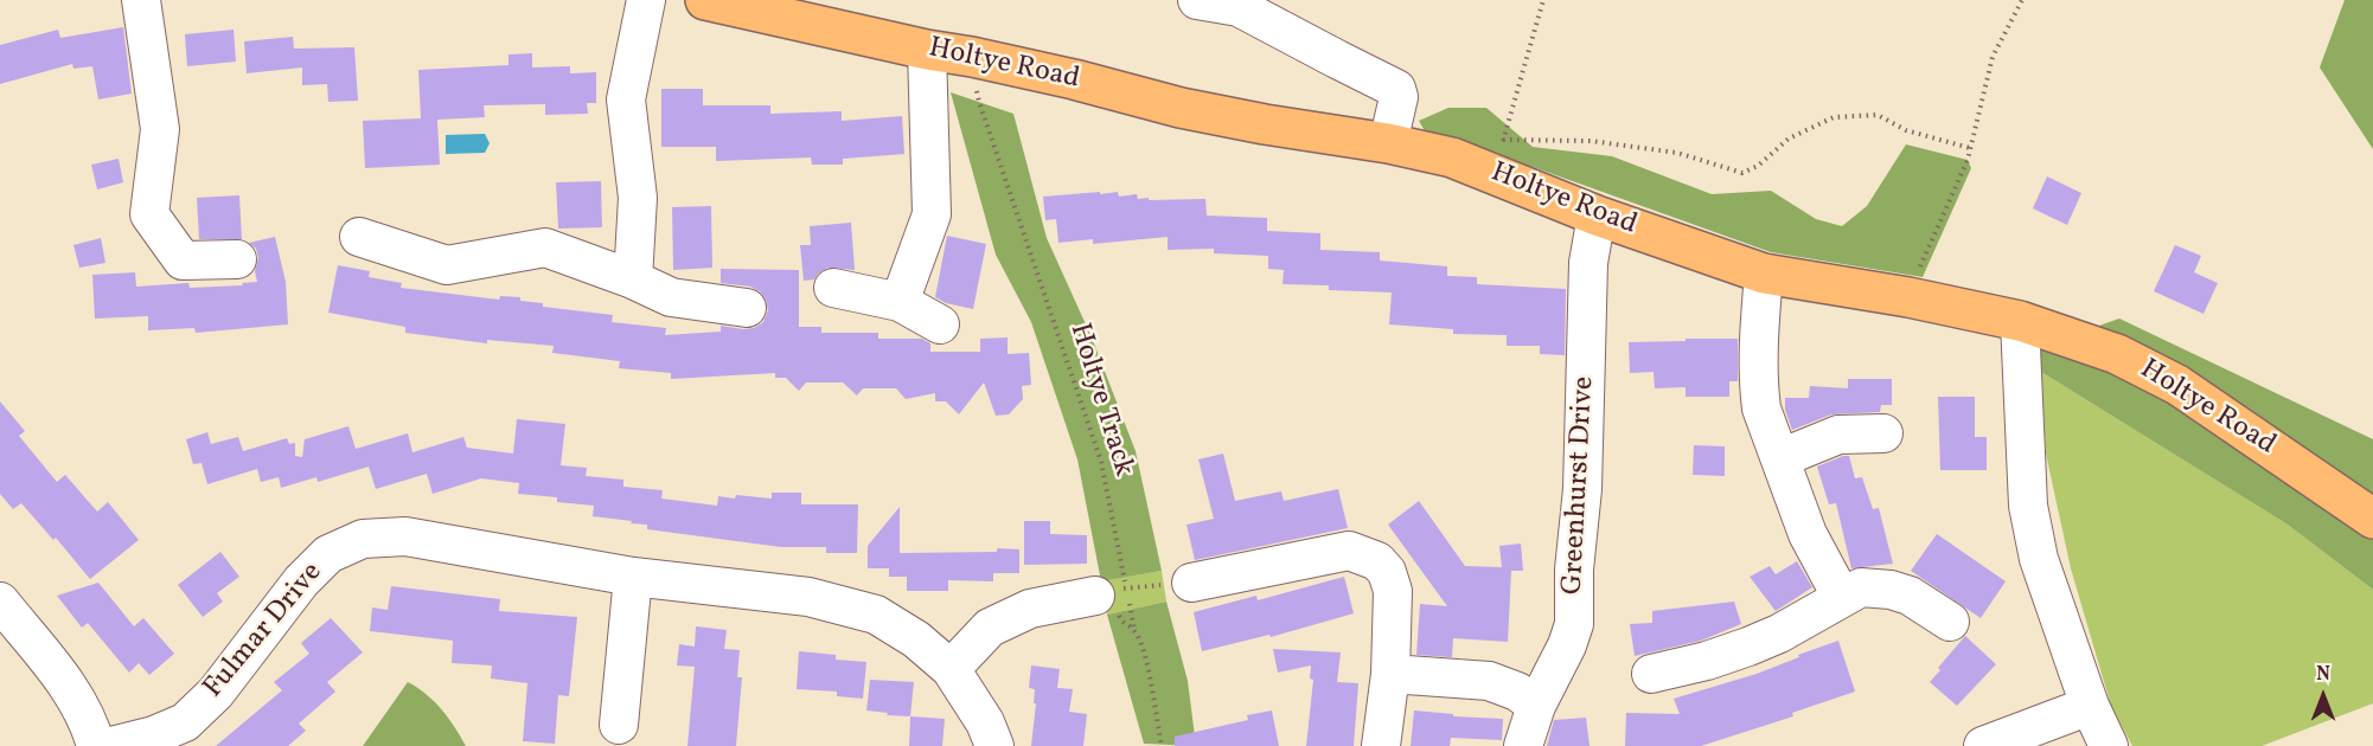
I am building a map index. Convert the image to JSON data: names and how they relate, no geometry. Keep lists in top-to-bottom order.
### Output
{
  "streets": {
    "main road": ["Holtye Road"],
    "street": ["Greenhurst Drive", "Fulmar Drive"],
    "path": ["Holtye Track"]
  },
  "crossings": [
    ["Holtye Road", "Holtye Track"],
    ["Holtye Road", "Greenhurst Drive"]
  ],
  "north": "top"
}
